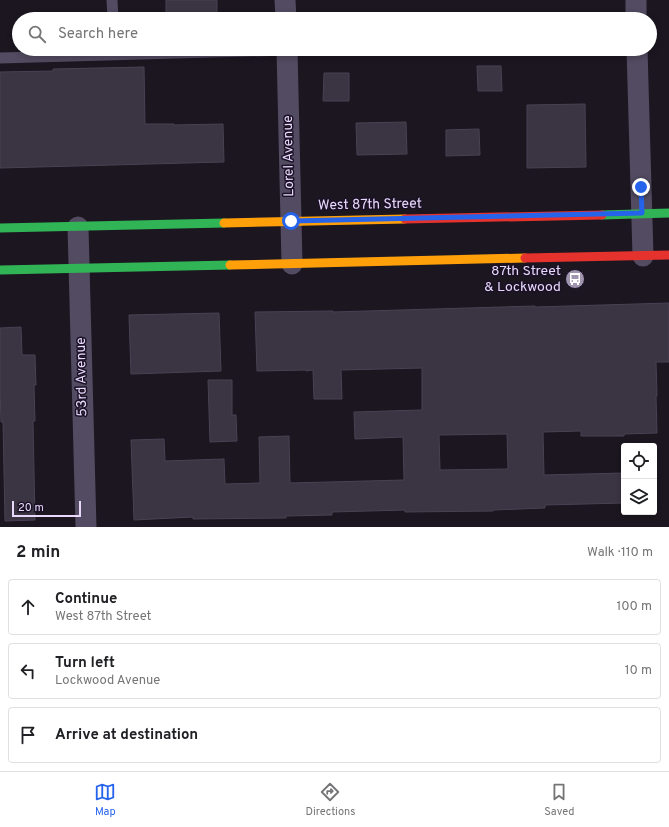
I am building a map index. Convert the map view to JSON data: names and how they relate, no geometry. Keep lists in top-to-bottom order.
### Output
{
  "streets": {
    "main road": ["West 87th Street"],
    "street": ["Lorel Avenue", "53rd Avenue"]
  },
  "crossings": [
    ["Lorel Avenue", "West 87th Street"],
    ["West 87th Street", "53rd Avenue"]
  ],
  "places": {
    "bus stop": ["87th Street & Lockwood"]
  },
  "scale_bar": "20 m",
  "page": {
    "search": "Search here",
    "scale": "20 m",
    "heading": ["2 min", "Walk · 110 m"],
    "list": [
      ["Continue", "West 87th Street", "100 m"],
      ["Turn left", "Lockwood Avenue", "10 m"],
      "Arrive at destination"
    ],
    "nav": ["Map", "Directions", "Saved"]
  }
}
